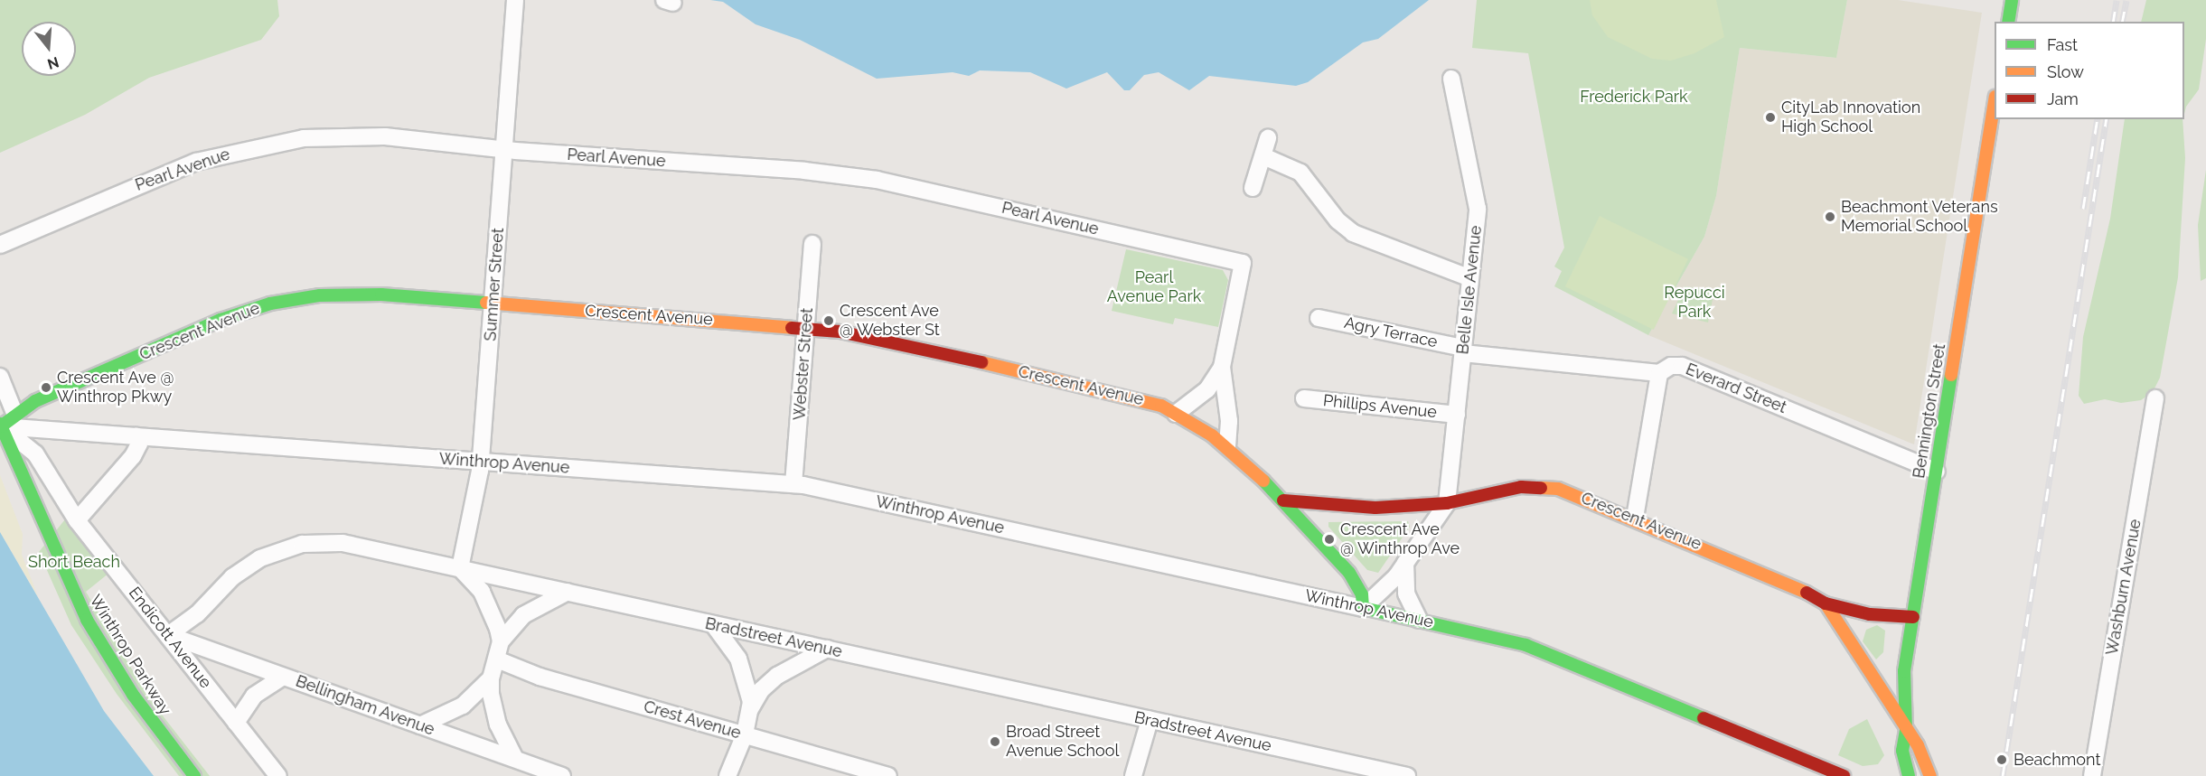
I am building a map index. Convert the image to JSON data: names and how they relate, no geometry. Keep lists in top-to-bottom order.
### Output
{
  "streets": {
    "street": [
      "Pearl Avenue",
      "Summer Street",
      "Belle Isle Avenue",
      "Crescent Avenue",
      "Agry Terrace",
      "Webster Street",
      "Everard Street",
      "Phillips Avenue",
      "Bennington Street",
      "Winthrop Avenue",
      "Washburn Avenue",
      "Endicott Avenue",
      "Bradstreet Avenue",
      "Winthrop Parkway",
      "Bellingham Avenue",
      "Crest Avenue"
    ]
  },
  "crossings": [
    ["Pearl Avenue", "Summer Street"],
    ["Summer Street", "Crescent Avenue"],
    ["Summer Street", "Winthrop Avenue"],
    ["Summer Street", "Bradstreet Avenue"],
    ["Belle Isle Avenue", "Crescent Avenue"],
    ["Belle Isle Avenue", "Agry Terrace"],
    ["Belle Isle Avenue", "Everard Street"],
    ["Belle Isle Avenue", "Phillips Avenue"],
    ["Crescent Avenue", "Webster Street"],
    ["Crescent Avenue", "Bennington Street"],
    ["Crescent Avenue", "Winthrop Avenue"],
    ["Crescent Avenue", "Endicott Avenue"],
    ["Crescent Avenue", "Winthrop Parkway"],
    ["Agry Terrace", "Everard Street"],
    ["Webster Street", "Winthrop Avenue"],
    ["Everard Street", "Bennington Street"],
    ["Winthrop Avenue", "Endicott Avenue"],
    ["Winthrop Avenue", "Winthrop Parkway"],
    ["Endicott Avenue", "Bradstreet Avenue"],
    ["Endicott Avenue", "Winthrop Parkway"],
    ["Endicott Avenue", "Bellingham Avenue"],
    ["Bradstreet Avenue", "Bellingham Avenue"]
  ],
  "parks": [
    "Frederick Park",
    "Pearl Avenue Park",
    "Repucci Park",
    "Short Beach"
  ],
  "places": [
    "CityLab Innovation High School",
    "Beachmont Veterans Memorial School",
    "Crescent Ave @ Webster St",
    "Crescent Ave @ Winthrop Pkwy",
    "Crescent Ave @ Winthrop Ave",
    "Broad Street Avenue School",
    "Beachmont"
  ],
  "legend": ["Fast", "Slow", "Jam"],
  "north": "bottom"
}
